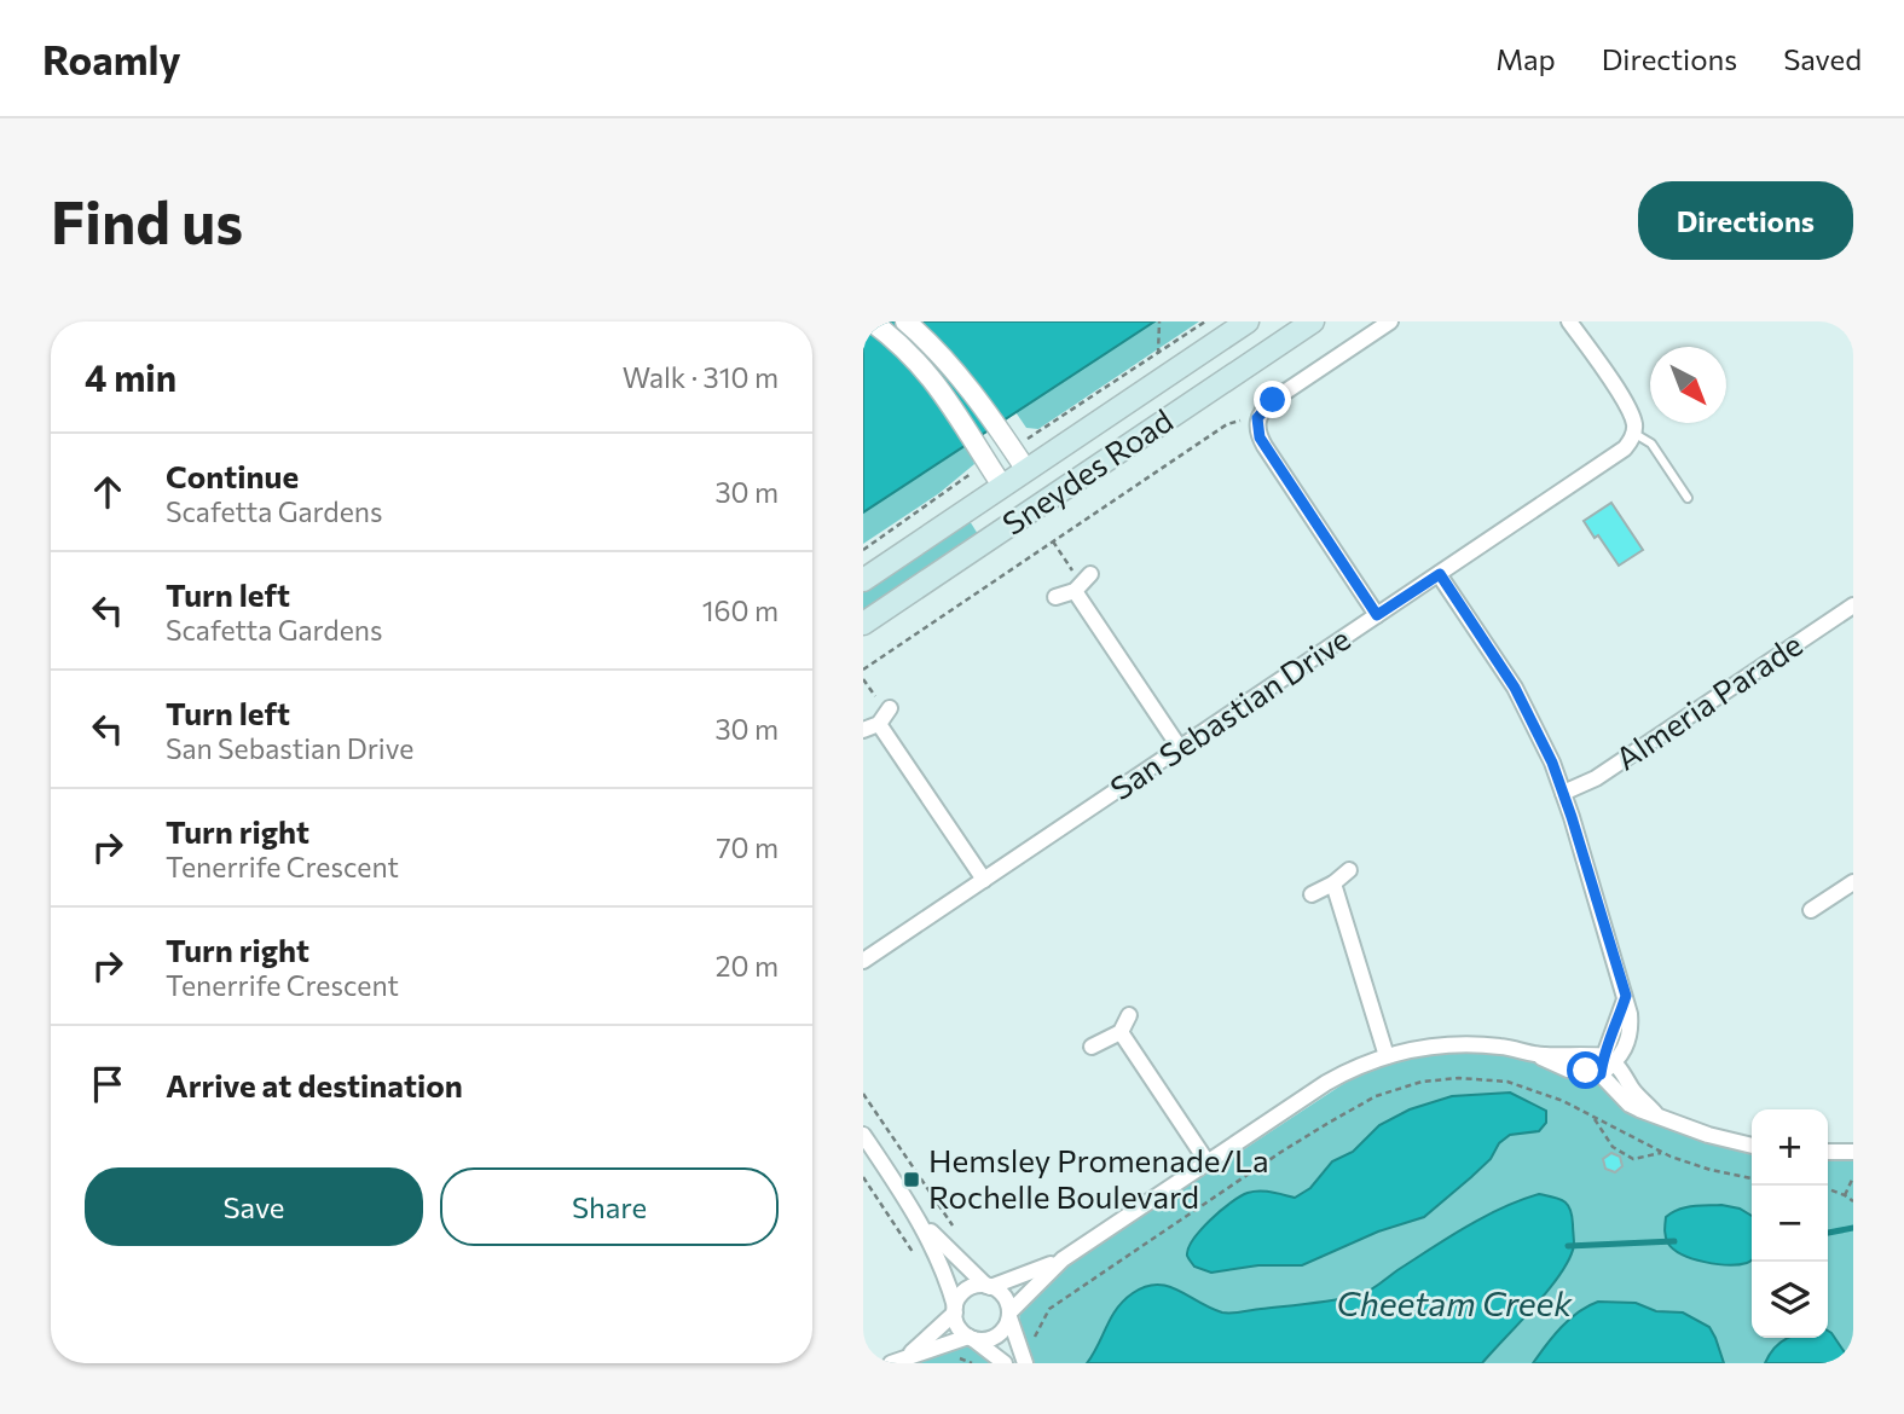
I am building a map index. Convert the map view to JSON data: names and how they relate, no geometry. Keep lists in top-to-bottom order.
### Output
{
  "streets": {
    "main road": ["Sneydes Road"],
    "street": ["Almeria Parade", "San Sebastian Drive"]
  },
  "water": ["Cheetam Creek"],
  "places": {
    "transit": ["Hemsley Promenade/La Rochelle Boulevard"]
  },
  "north": "bottom right",
  "page": {
    "header": "Roamly",
    "nav": ["Map", "Directions", "Saved"],
    "buttons": [
      "Directions",
      ["Save", "Share"]
    ],
    "title": "Find us",
    "heading": ["4 min", "Walk · 310 m"],
    "list": [
      ["Continue", "Scafetta Gardens", "30 m"],
      ["Turn left", "Scafetta Gardens", "160 m"],
      ["Turn left", "San Sebastian Drive", "30 m"],
      ["Turn right", "Tenerrife Crescent", "70 m"],
      ["Turn right", "Tenerrife Crescent", "20 m"],
      "Arrive at destination"
    ],
    "map_buttons": ["+", "−"]
  }
}
